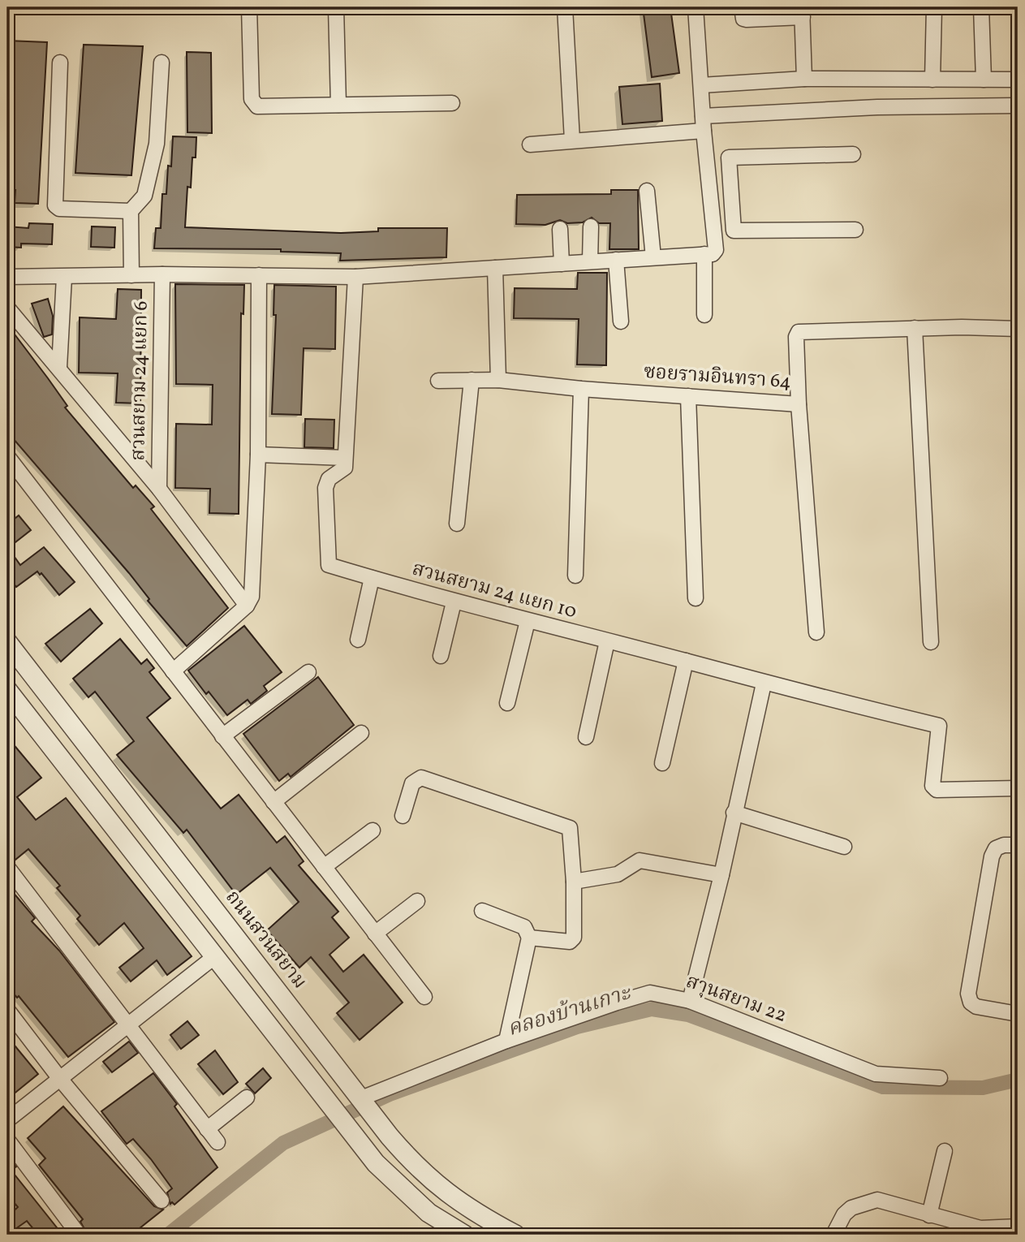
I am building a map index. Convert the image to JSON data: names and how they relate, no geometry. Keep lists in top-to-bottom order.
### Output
{
  "streets": {
    "street": [
      "ซอยรามอินทรา 64",
      "สวนสยาม 24 แยก 6",
      "สวนสยาม 24 แยก 10",
      "ถนนสวนสยาม",
      "สาุนสยาม 22"
    ]
  },
  "crossings": [
    ["ถนนสวนสยาม", "สาุนสยาม 22"]
  ],
  "water": ["คลองบ้านเกาะ"]
}
